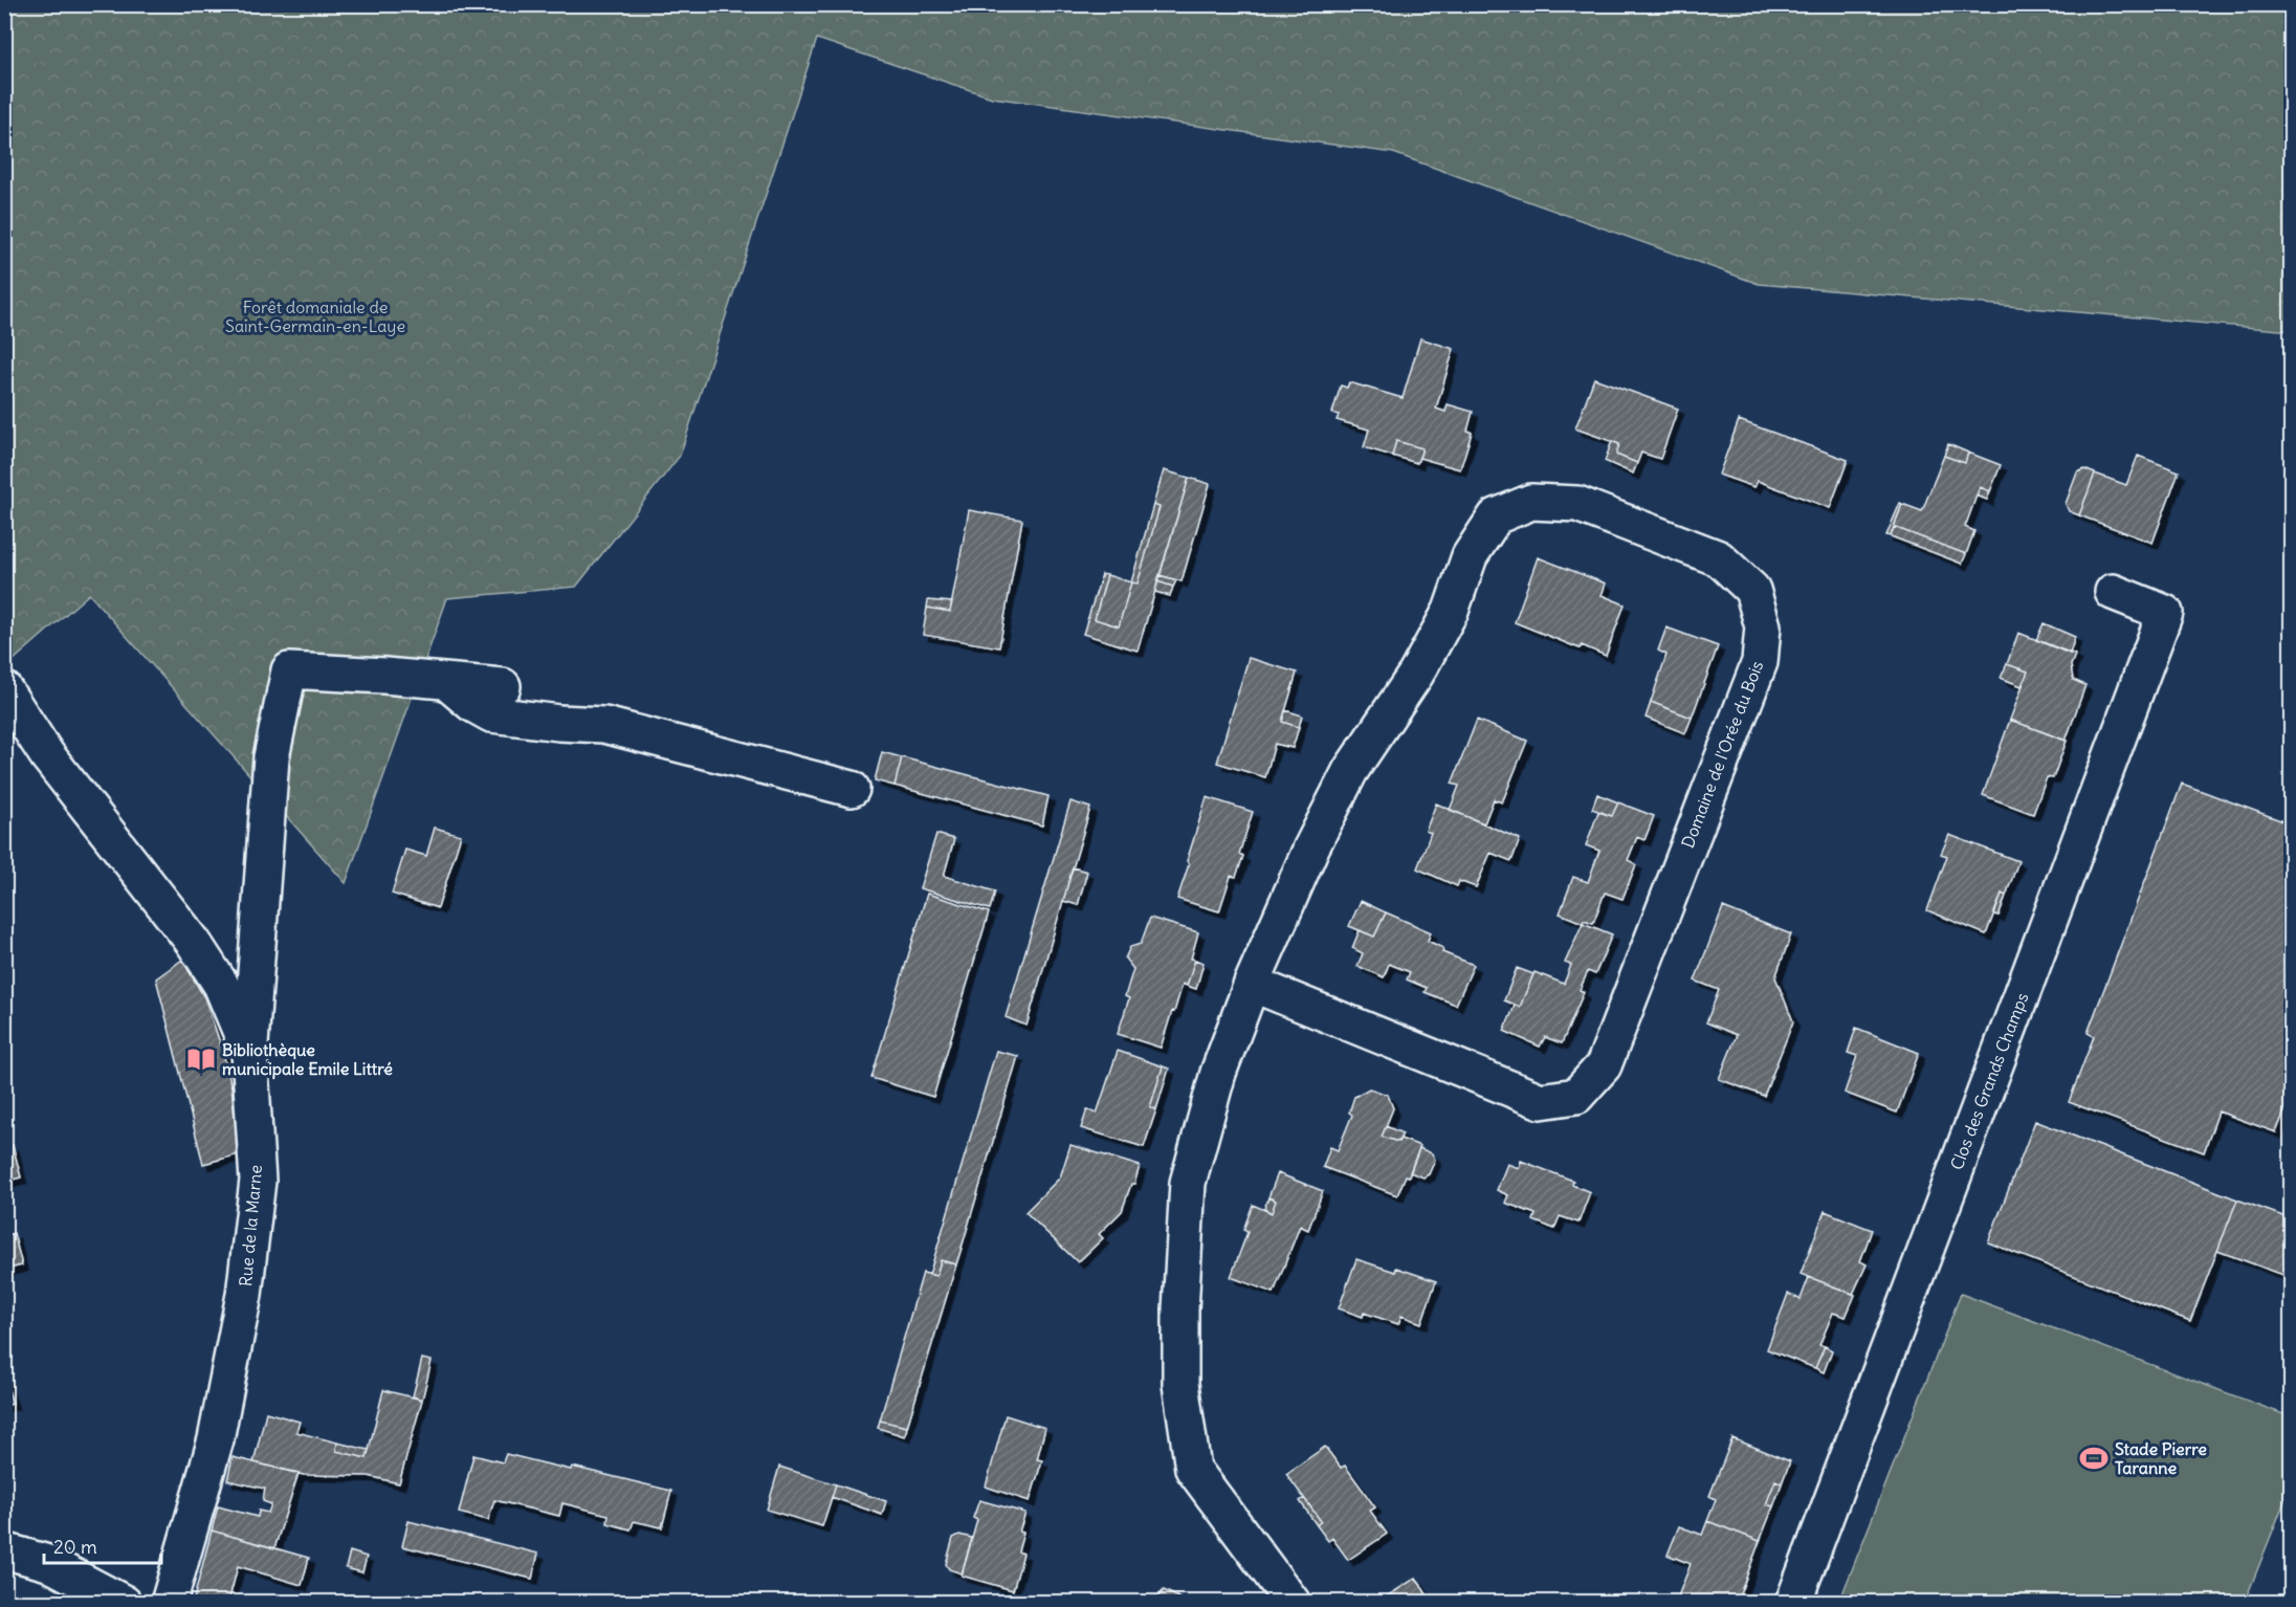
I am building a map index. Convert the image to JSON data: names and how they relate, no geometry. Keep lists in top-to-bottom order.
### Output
{
  "streets": {
    "street": ["Domaine de l'Orée du Bois", "Clos des Grands Champs", "Rue de la Marne"]
  },
  "parks": ["Forêt domaniale de Saint-Germain-en-Laye"],
  "places": {
    "library": ["Bibliothèque municipale Emile Littré"],
    "sports": ["Stade Pierre Taranne"]
  },
  "scale_bar": "20 m"
}
